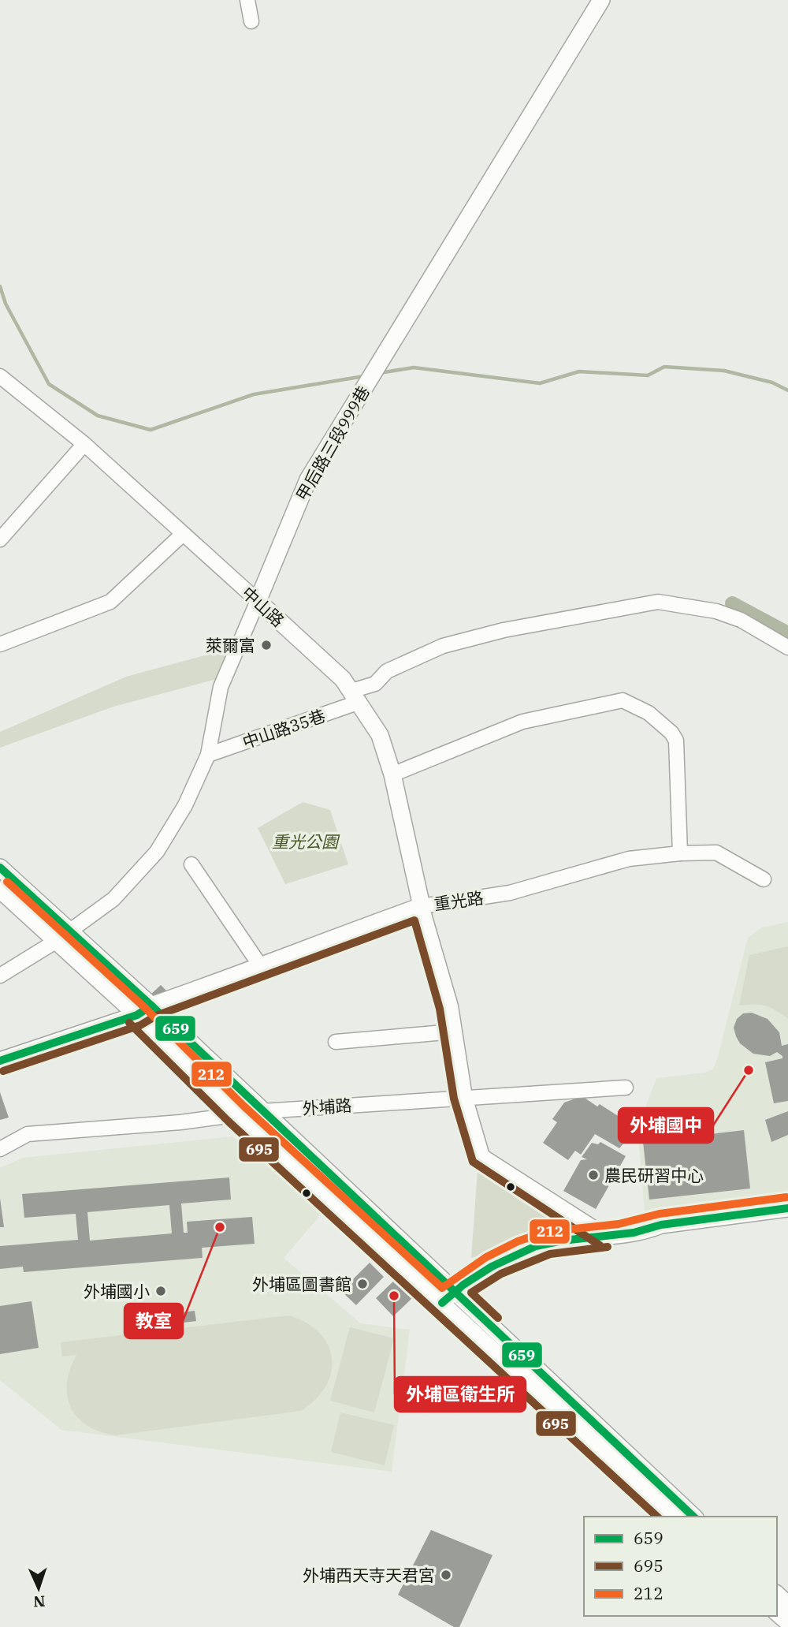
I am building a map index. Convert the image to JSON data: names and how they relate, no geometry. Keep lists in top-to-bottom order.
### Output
{
  "streets": {
    "street": [
      "甲后路三段999巷",
      "中山路",
      "中山路35巷",
      "重光路",
      "外埔路"
    ]
  },
  "crossings": [
    ["甲后路三段999巷", "中山路"],
    ["甲后路三段999巷", "中山路35巷"],
    ["中山路", "中山路35巷"],
    ["中山路", "重光路"]
  ],
  "parks": ["重光公園"],
  "places": [
    "萊爾富",
    "外埔國中",
    "農民研習中心",
    "教室",
    "外埔區圖書館",
    "外埔國小",
    "外埔區衛生所",
    "外埔西天寺天君宮"
  ],
  "lines": ["transit line 659", "transit line 212", "transit line 695"],
  "legend": ["659", "695", "212"],
  "north": "bottom"
}
